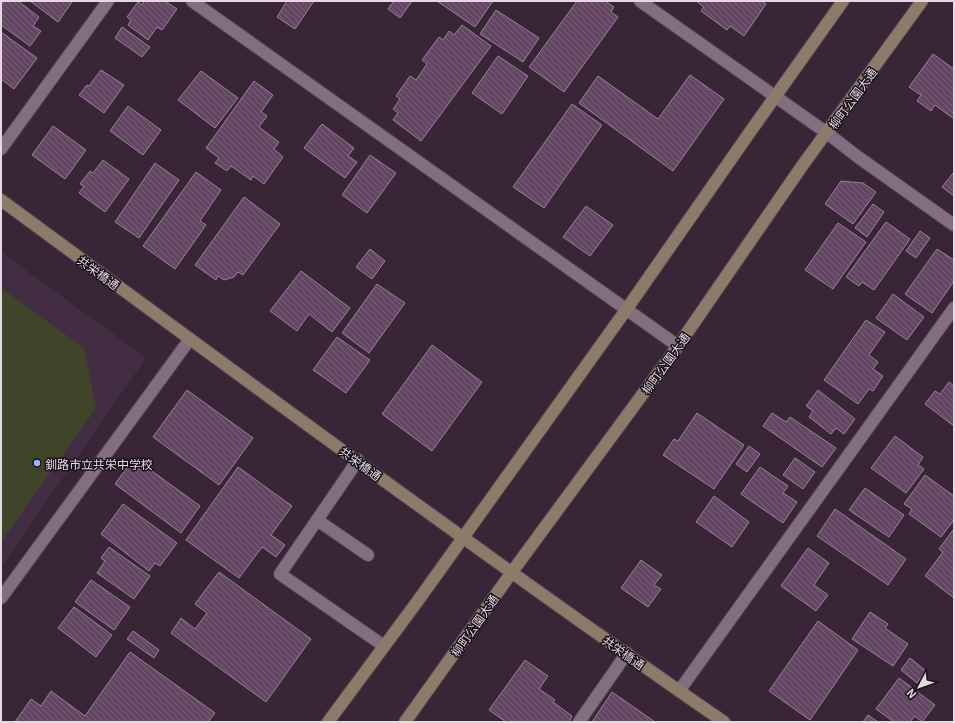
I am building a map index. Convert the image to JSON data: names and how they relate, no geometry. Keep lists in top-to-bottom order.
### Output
{
  "streets": {
    "street": ["柳町公園大通", "共栄橋通"]
  },
  "crossings": [
    ["柳町公園大通", "共栄橋通"]
  ],
  "places": ["釧路市立共栄中学校"],
  "north": "bottom left"
}
